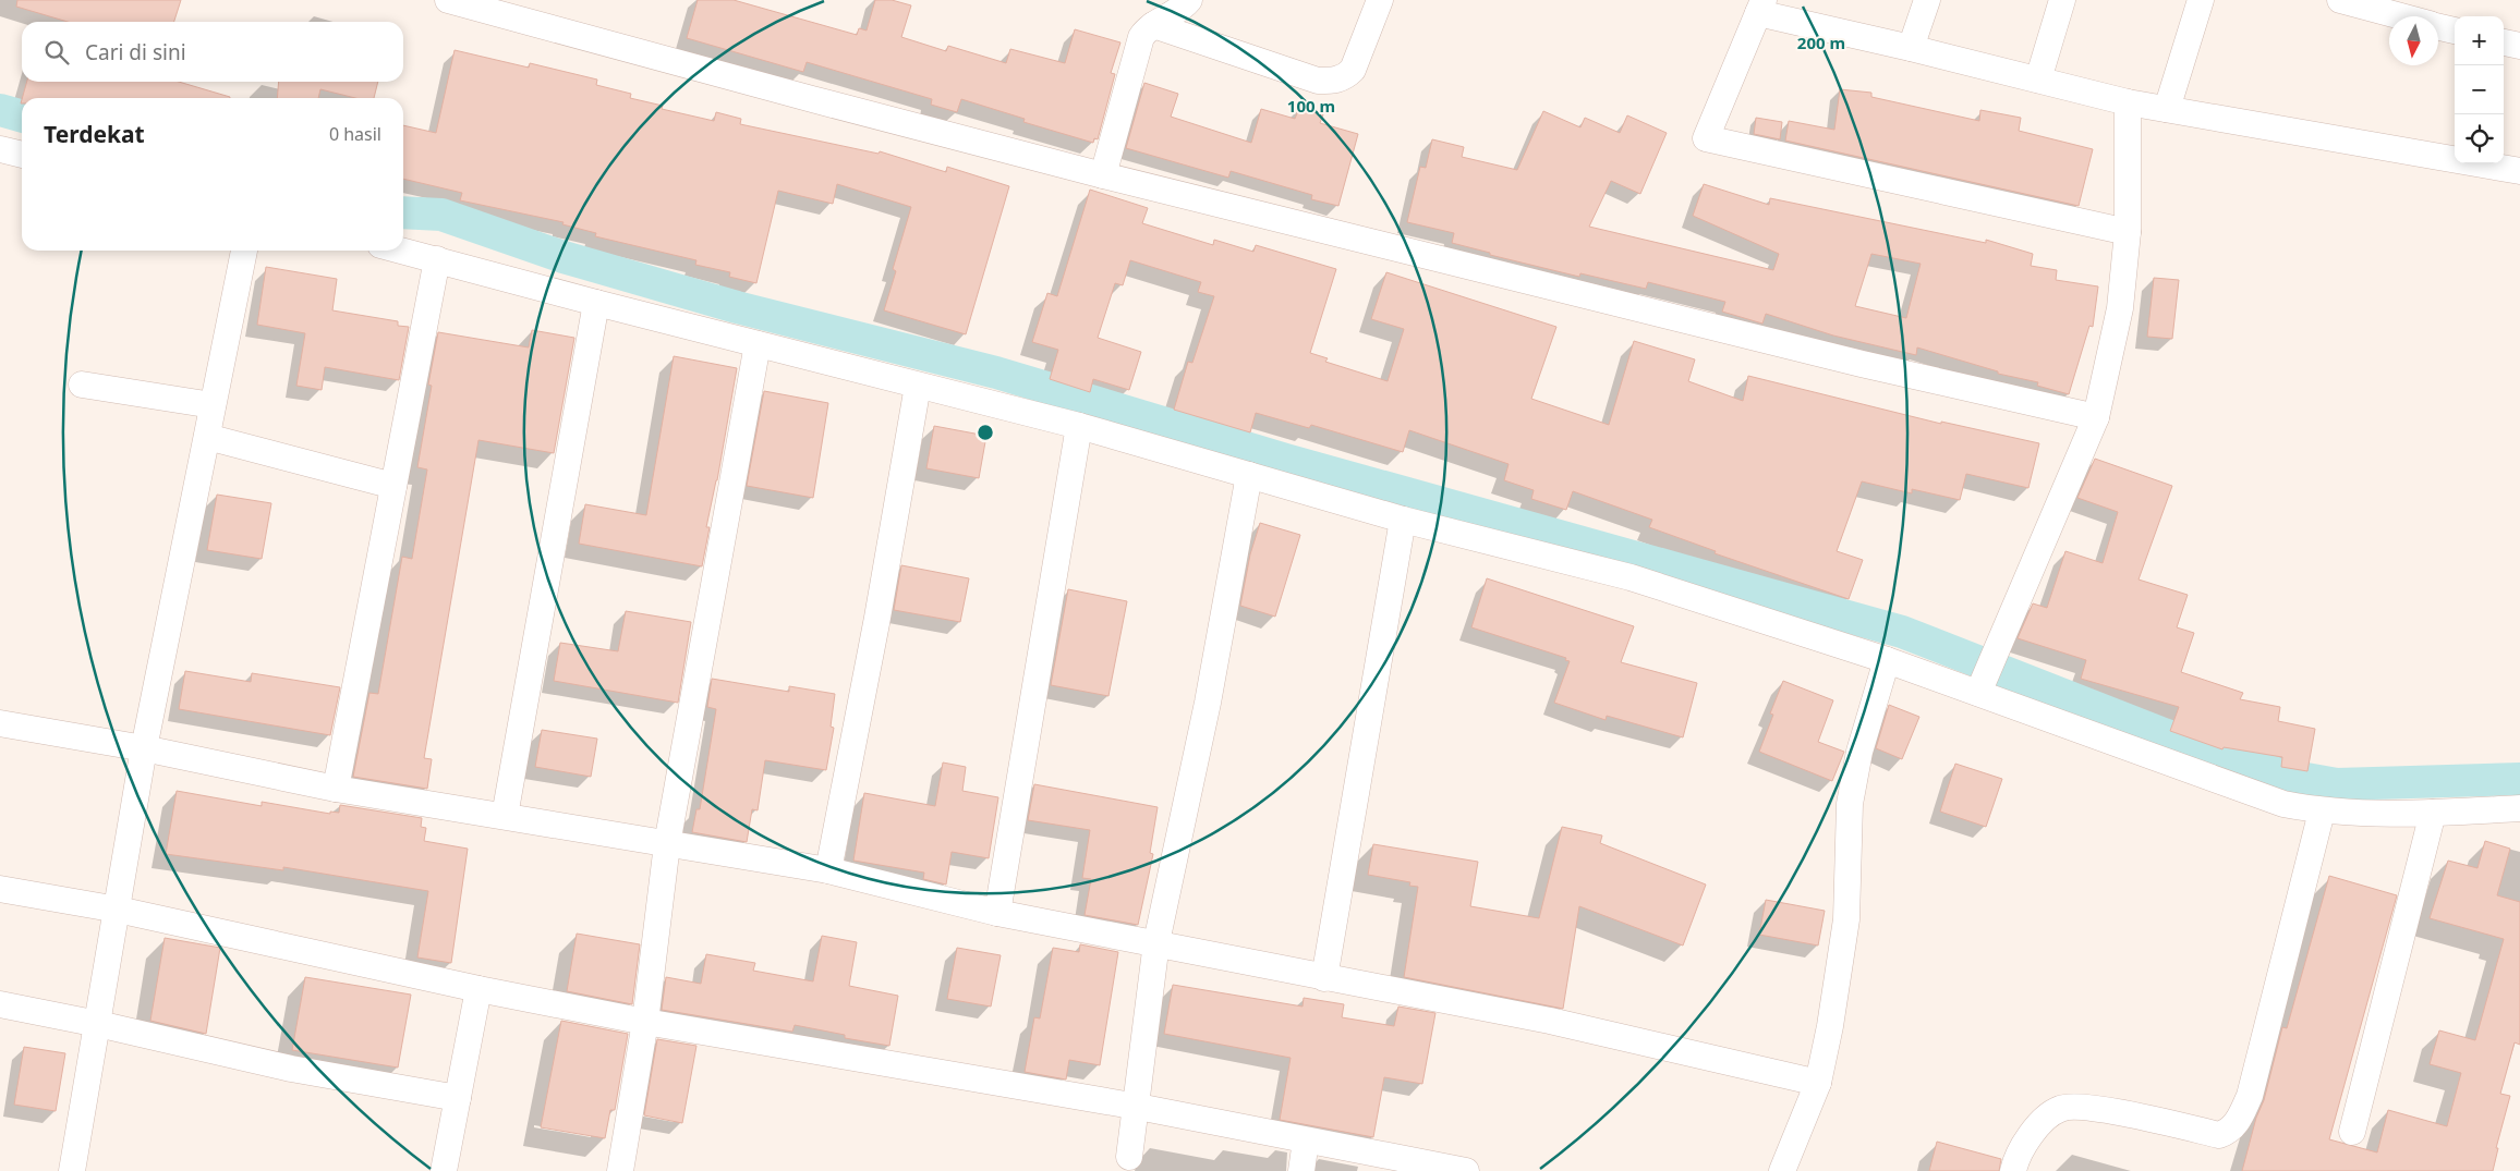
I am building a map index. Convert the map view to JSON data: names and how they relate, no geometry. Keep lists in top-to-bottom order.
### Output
{
  "north": "bottom",
  "page": {
    "map_buttons": ["+", "−"],
    "search": "Cari di sini",
    "heading": ["Terdekat", "0 hasil"]
  },
  "rings": ["200 m", "100 m"]
}
